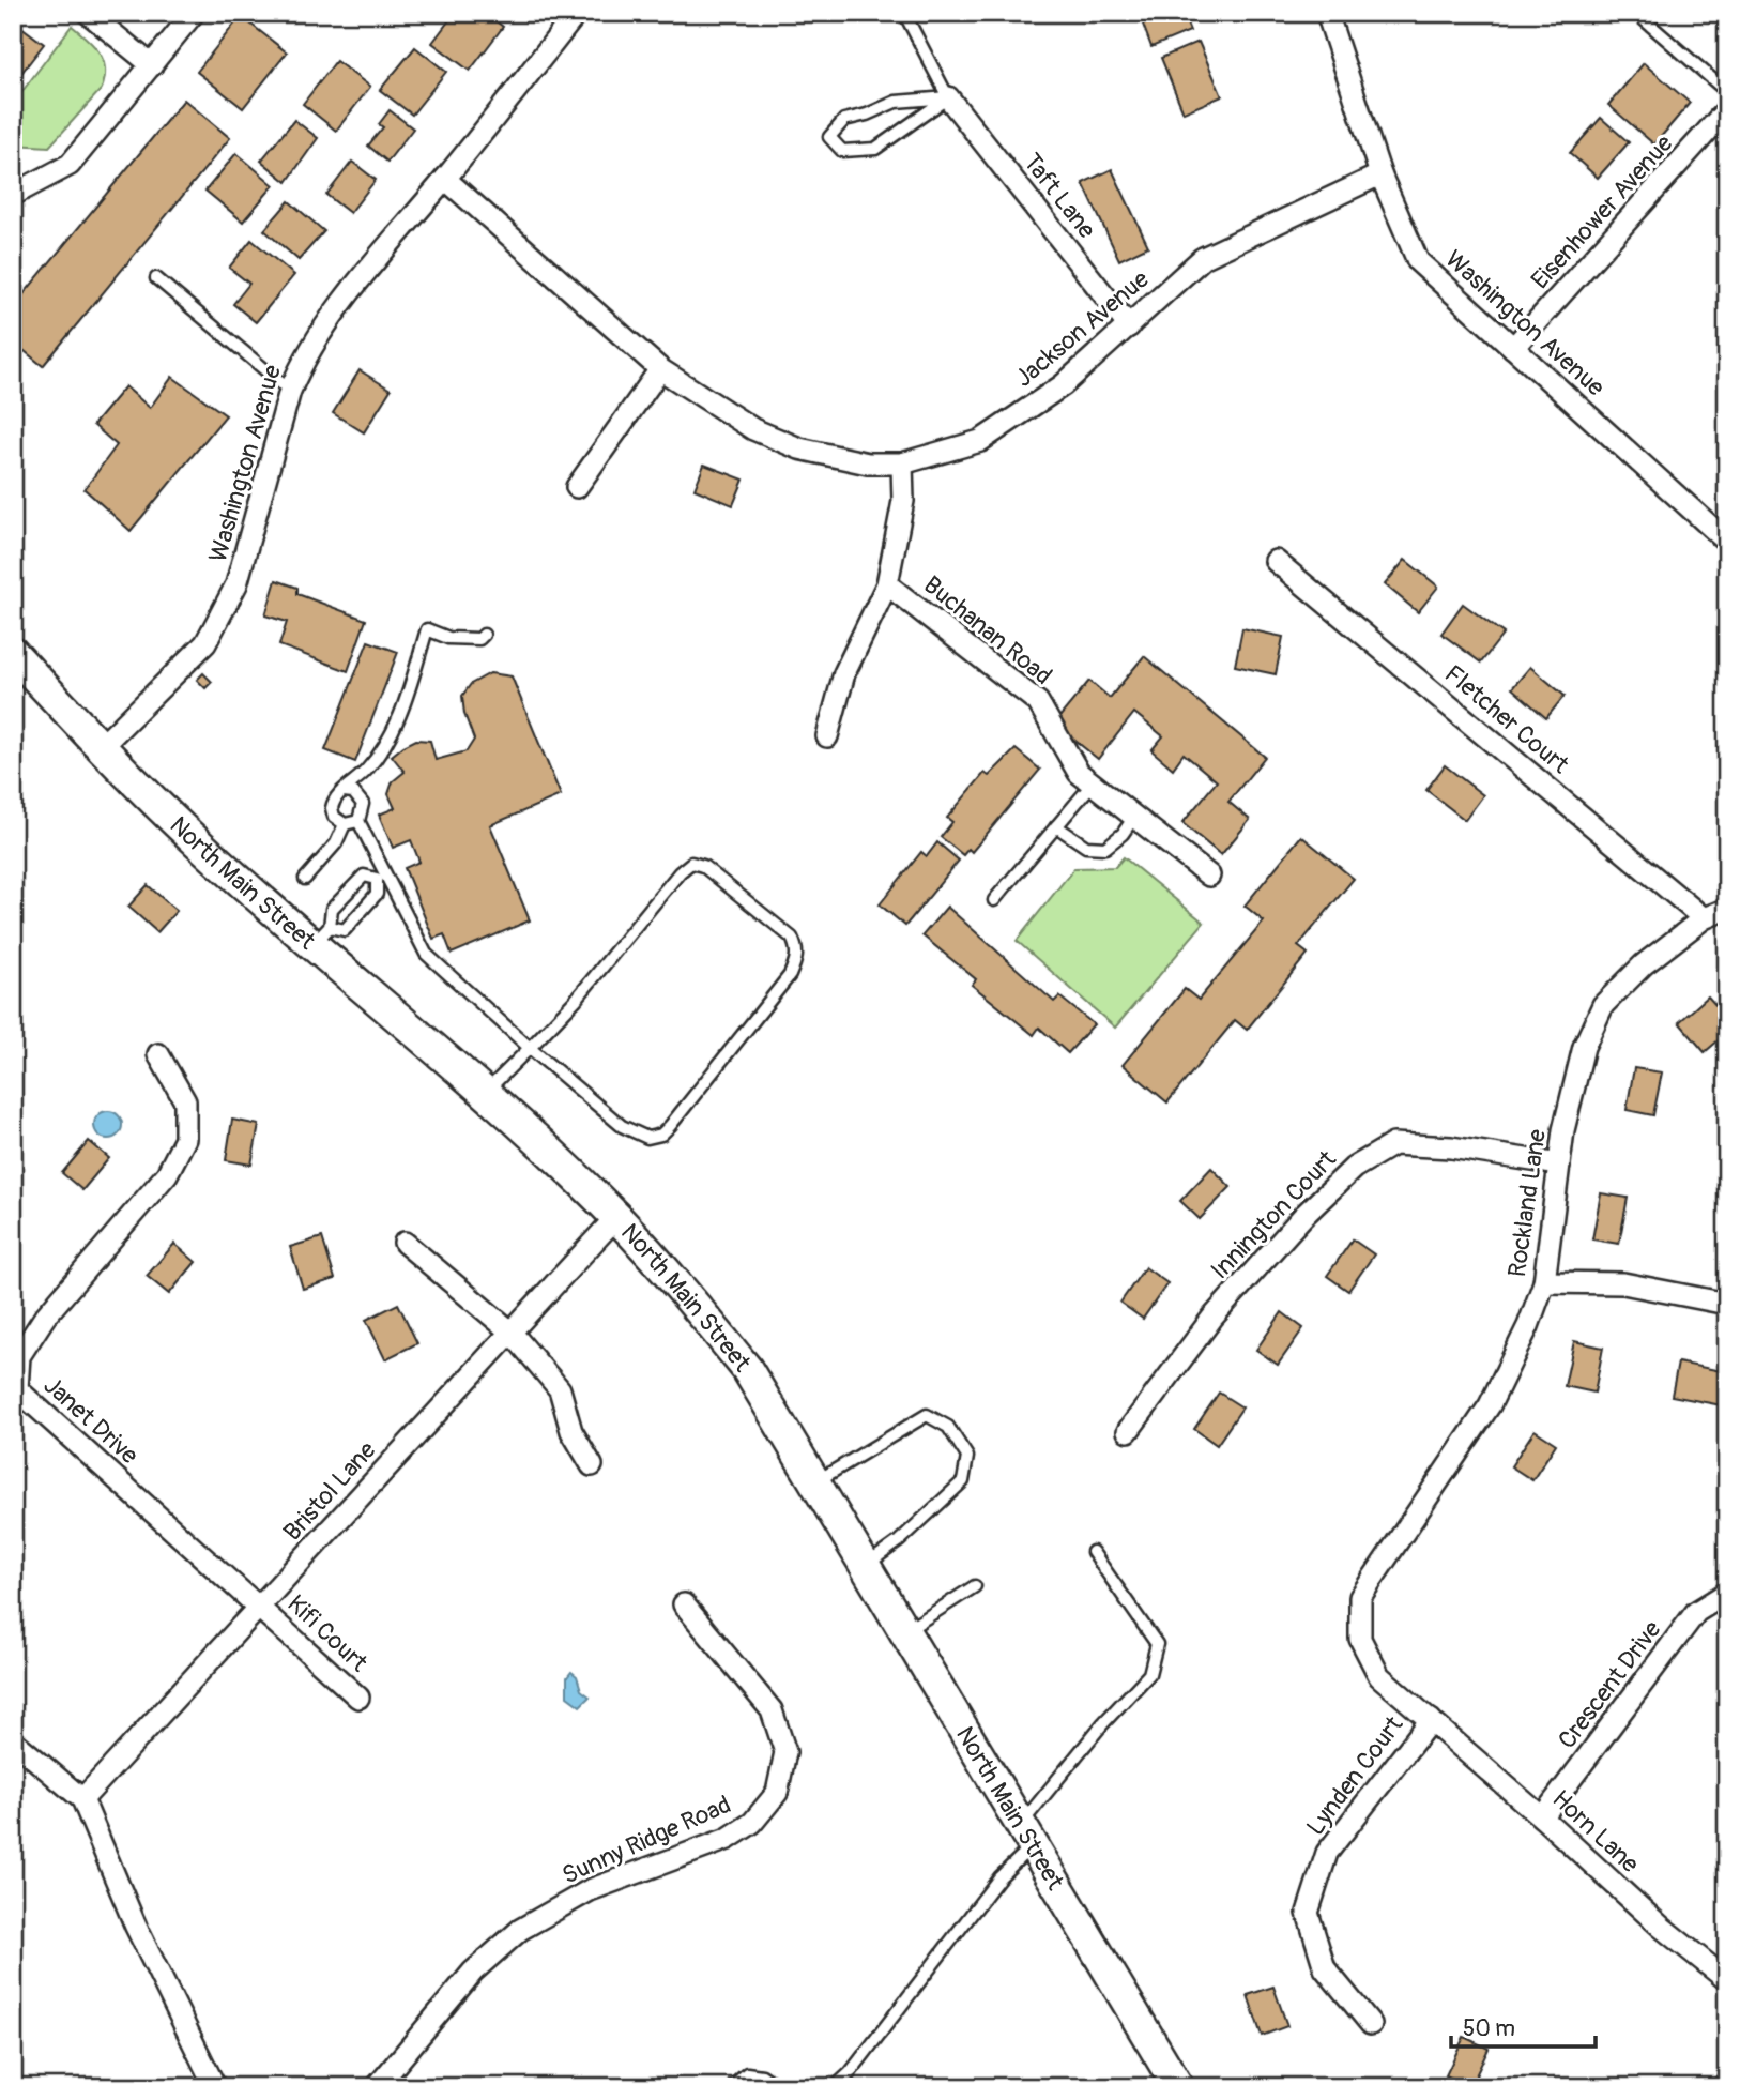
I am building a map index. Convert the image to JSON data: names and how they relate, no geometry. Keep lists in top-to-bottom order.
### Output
{
  "streets": {
    "main road": ["North Main Street"],
    "street": [
      "Taft Lane",
      "Eisenhower Avenue",
      "Washington Avenue",
      "Jackson Avenue",
      "Buchanan Road",
      "Fletcher Court",
      "Rockland Lane",
      "Innington Court",
      "Janet Drive",
      "Bristol Lane",
      "Kifi Court",
      "Crescent Drive",
      "Lynden Court",
      "Horn Lane",
      "Sunny Ridge Road"
    ]
  },
  "crossings": [
    ["Taft Lane", "Jackson Avenue"],
    ["Eisenhower Avenue", "Washington Avenue"],
    ["Washington Avenue", "Jackson Avenue"],
    ["Washington Avenue", "North Main Street"],
    ["Fletcher Court", "Rockland Lane"],
    ["North Main Street", "Bristol Lane"],
    ["Rockland Lane", "Innington Court"],
    ["Rockland Lane", "Lynden Court"],
    ["Rockland Lane", "Horn Lane"],
    ["Janet Drive", "Bristol Lane"],
    ["Janet Drive", "Kifi Court"],
    ["Bristol Lane", "Kifi Court"],
    ["Crescent Drive", "Horn Lane"],
    ["Lynden Court", "Horn Lane"]
  ],
  "scale_bar": "50 m"
}
